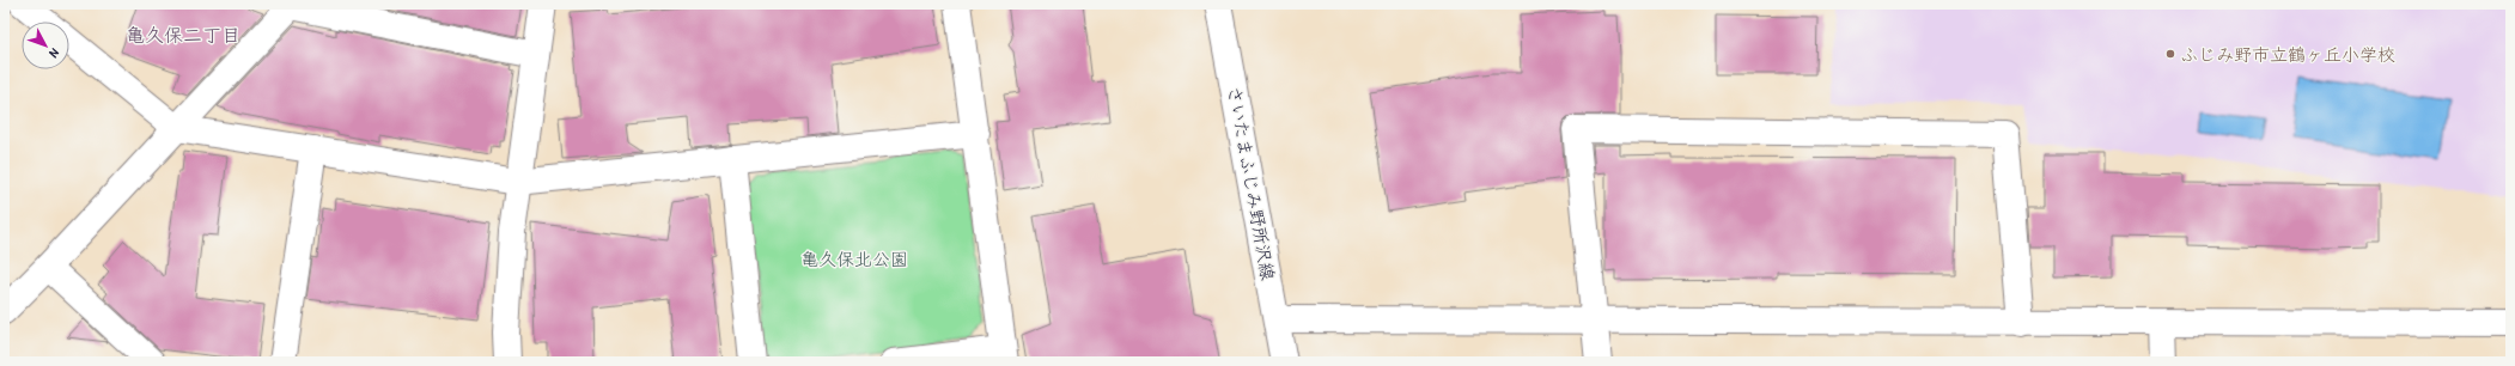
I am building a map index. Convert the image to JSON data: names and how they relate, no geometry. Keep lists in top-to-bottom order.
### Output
{
  "streets": {
    "street": ["さいたまふじみ野所沢線"]
  },
  "districts": ["亀久保二丁目"],
  "parks": ["亀久保北公園"],
  "places": ["ふじみ野市立鶴ヶ丘小学校"],
  "north": "bottom right"
}
